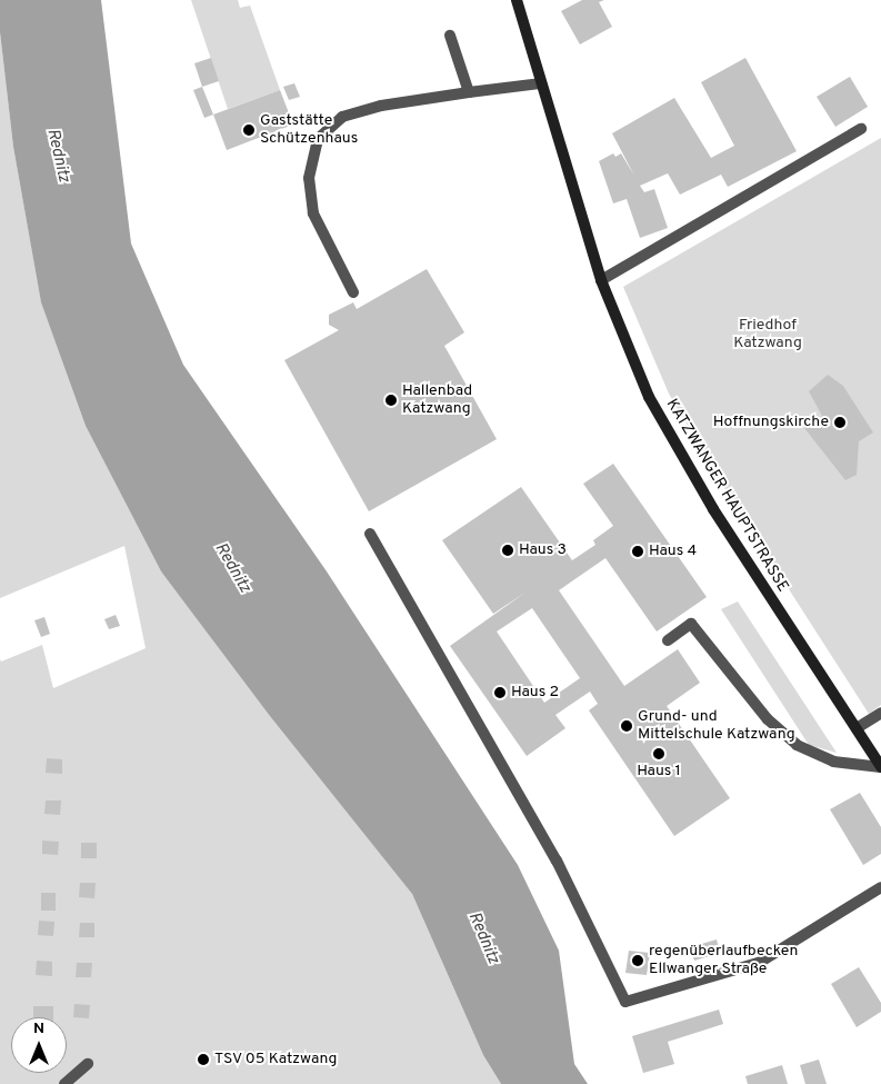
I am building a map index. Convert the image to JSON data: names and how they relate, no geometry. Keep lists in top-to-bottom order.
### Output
{
  "streets": {
    "main road": ["KATZWANGER HAUPTSTRASSE"]
  },
  "water": ["Rednitz"],
  "parks": ["Friedhof Katzwang"],
  "places": [
    "Gaststätte Schützenhaus",
    "Hallenbad Katzwang",
    "Hoffnungskirche",
    "Haus 3",
    "Haus 4",
    "Haus 2",
    "Grund- und Mittelschule Katzwang",
    "Haus 1",
    "regenüberlaufbecken Ellwanger Straße",
    "TSV 05 Katzwang"
  ],
  "north": "top"
}
